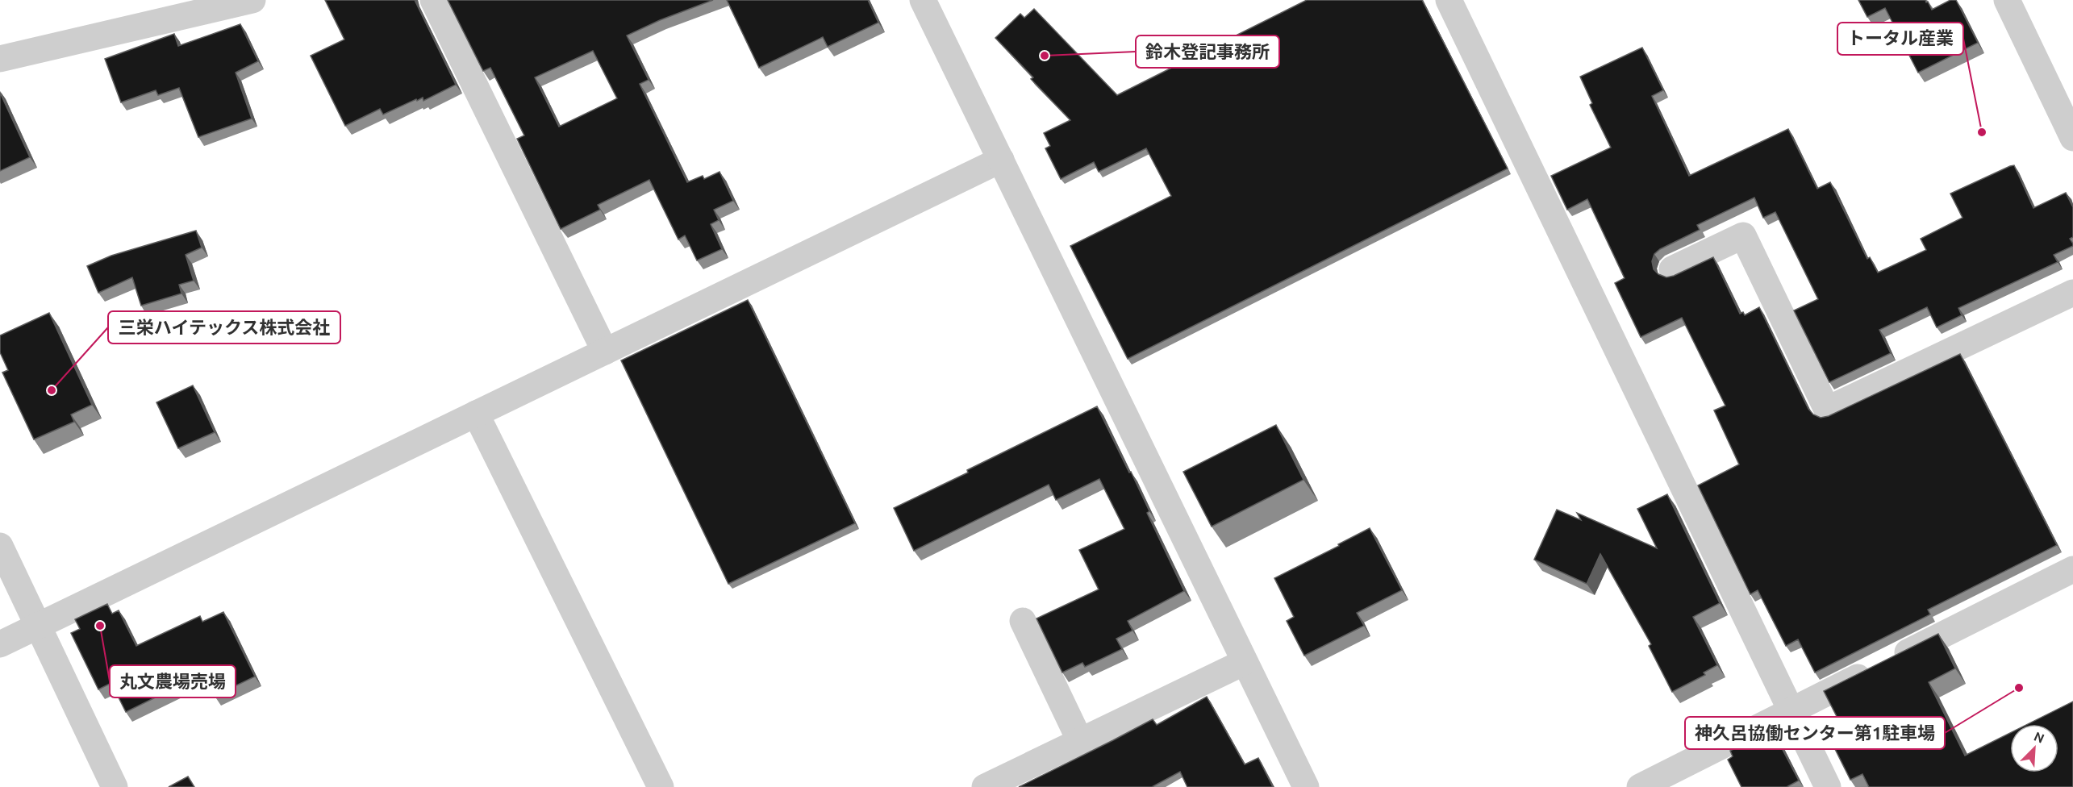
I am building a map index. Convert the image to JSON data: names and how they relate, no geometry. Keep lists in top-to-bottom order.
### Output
{
  "places": [
    "鈴木登記事務所",
    "トータル産業",
    "三栄ハイテックス株式会社",
    "丸文農場売場",
    "神久呂協働センター第1駐車場"
  ],
  "north": "top right"
}
